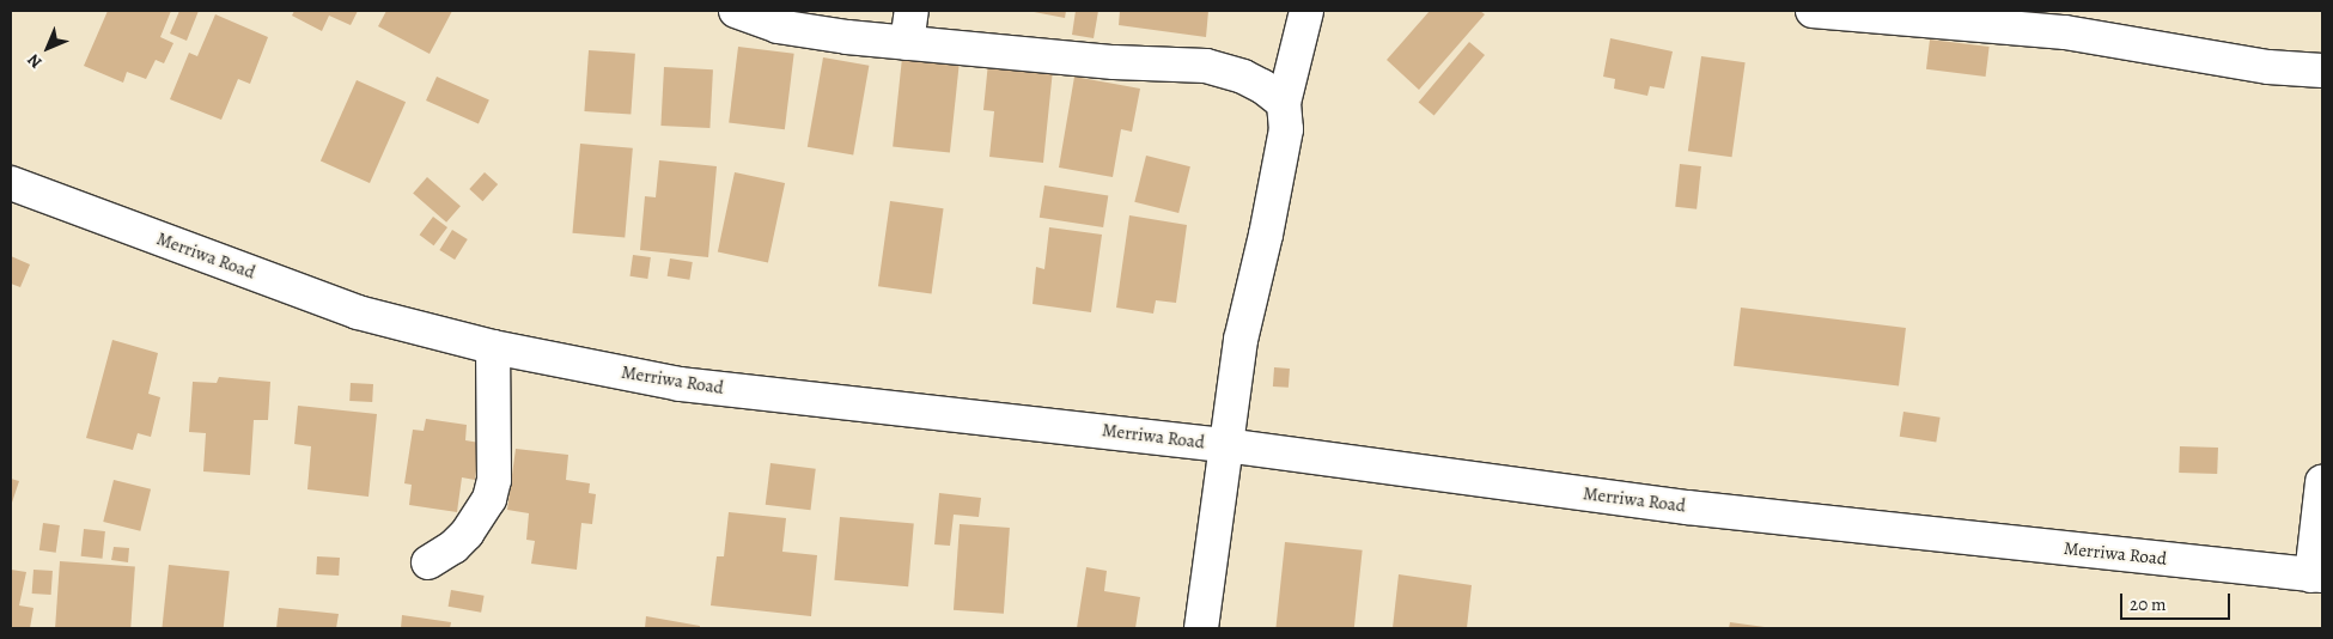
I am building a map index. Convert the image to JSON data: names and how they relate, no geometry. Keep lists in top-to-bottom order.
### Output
{
  "streets": {
    "street": ["Merriwa Road"]
  },
  "scale_bar": "20 m",
  "north": "bottom left"
}
